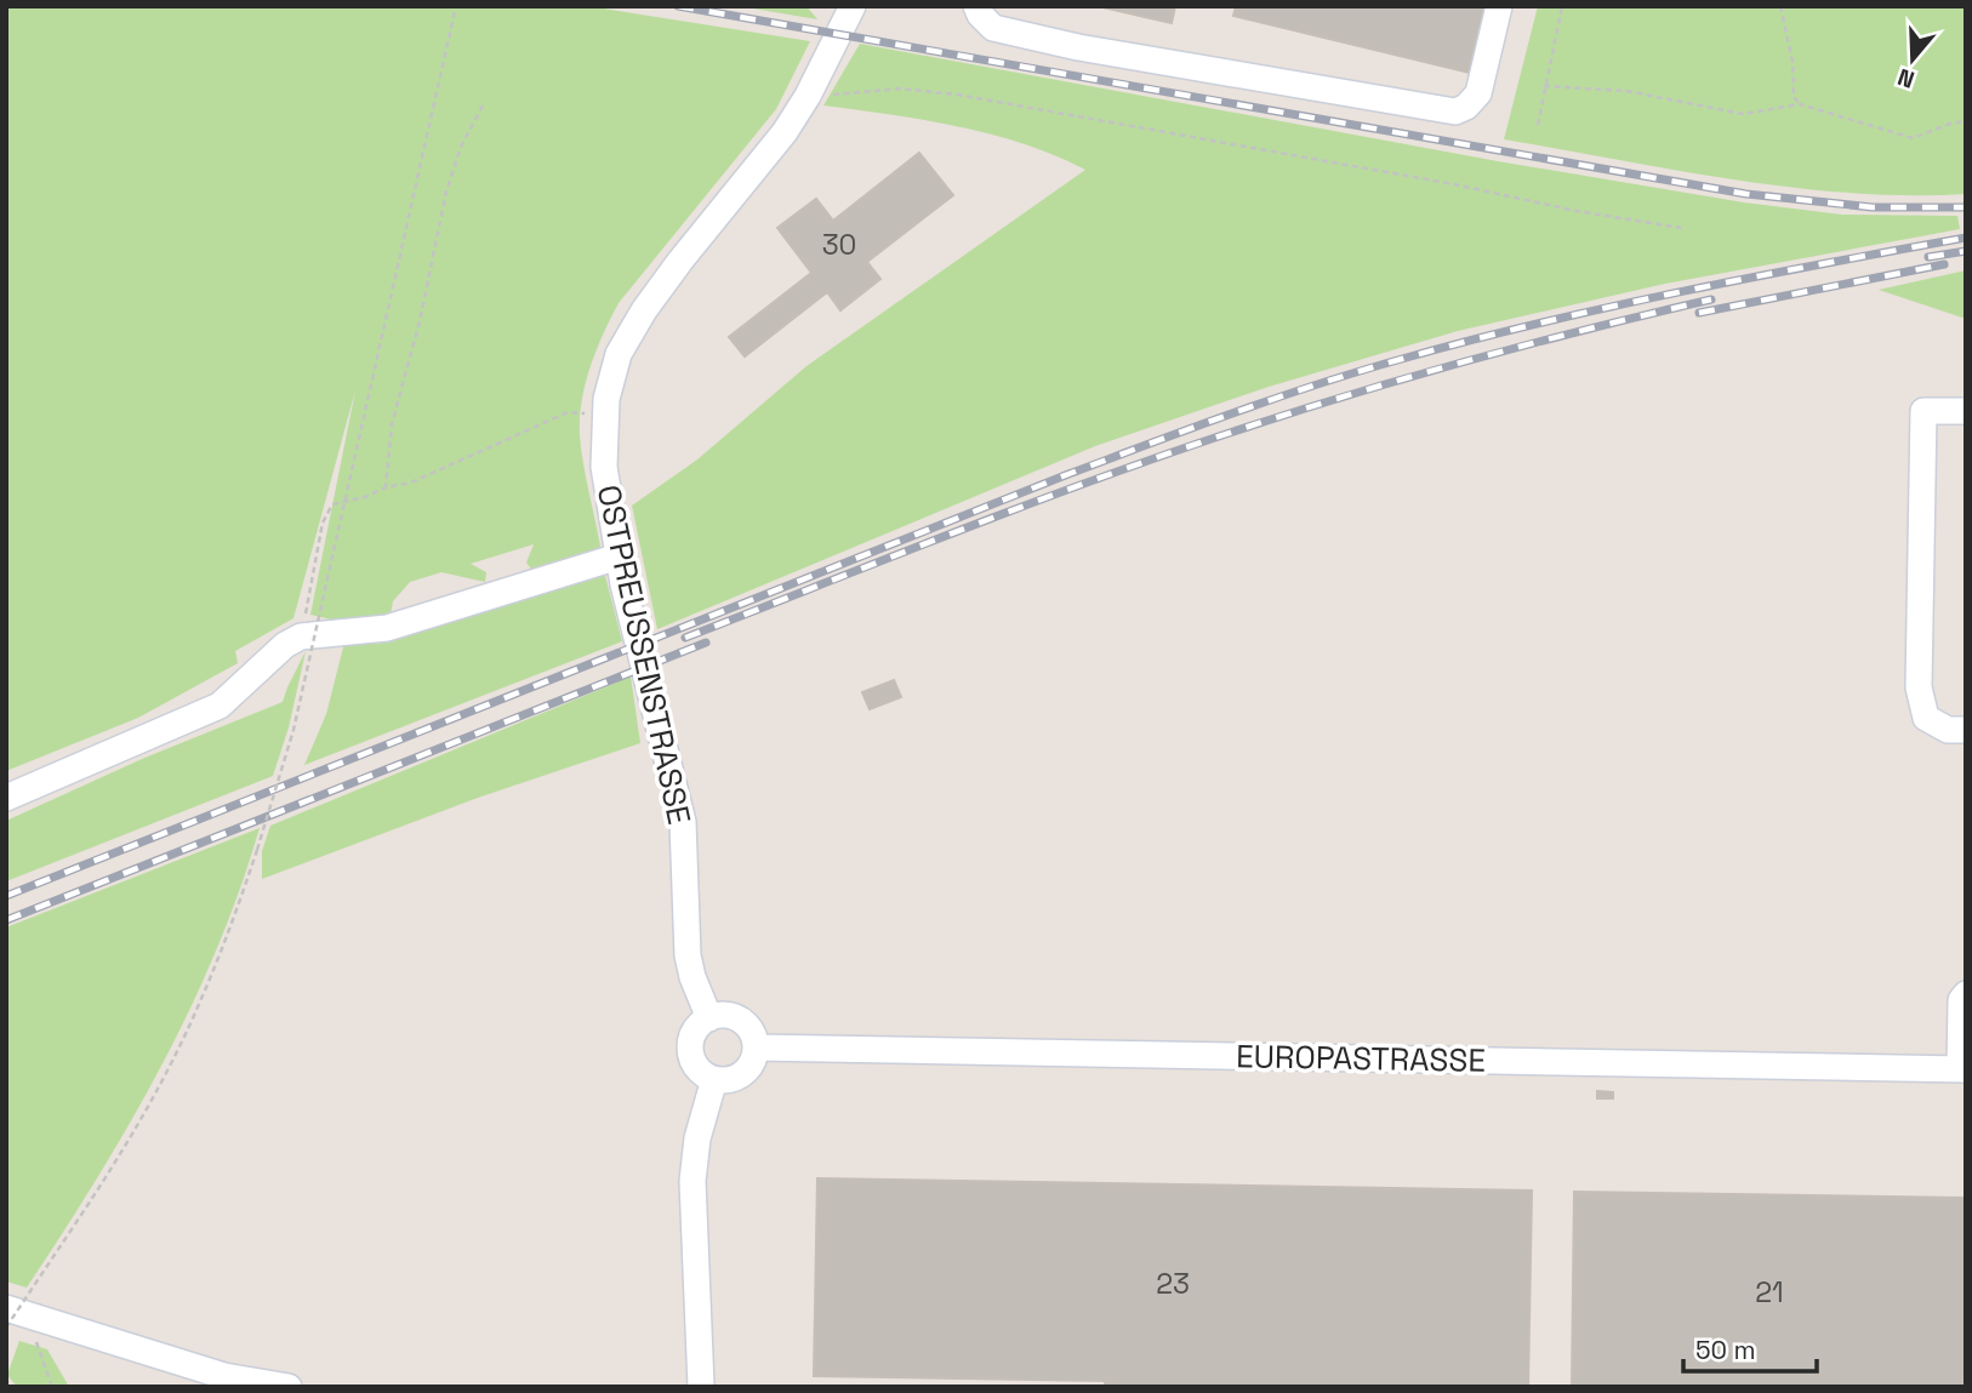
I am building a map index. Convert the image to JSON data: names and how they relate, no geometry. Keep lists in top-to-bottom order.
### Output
{
  "streets": {
    "street": ["OSTPREUSSENSTRASSE", "EUROPASTRASSE"]
  },
  "crossings": [
    ["OSTPREUSSENSTRASSE", "EUROPASTRASSE"]
  ],
  "house_numbers": ["30", "23", "21"],
  "scale_bar": "50 m",
  "north": "bottom"
}
